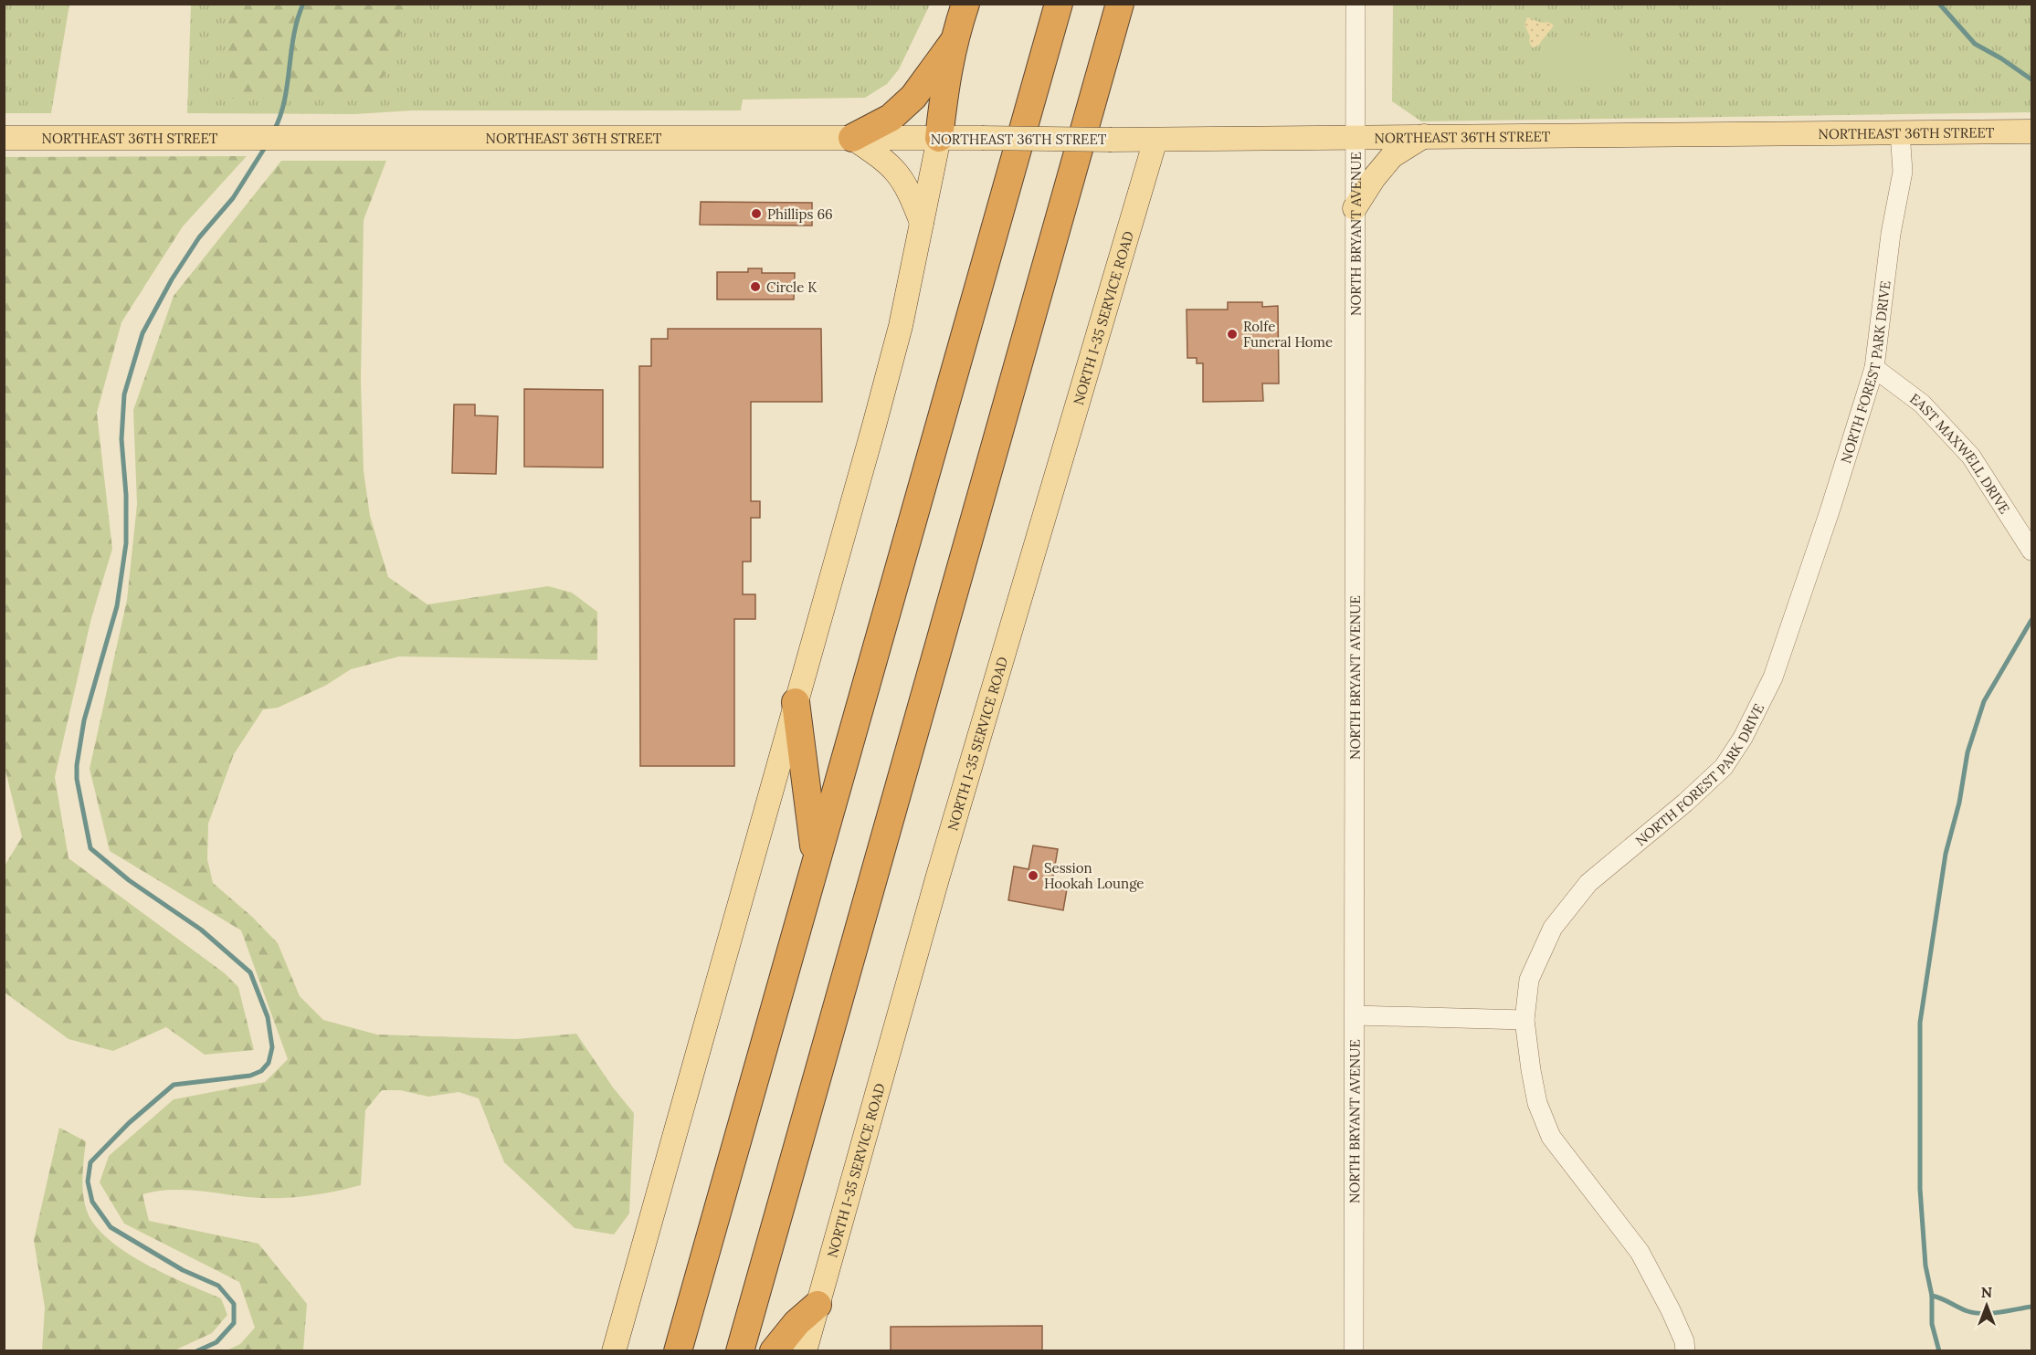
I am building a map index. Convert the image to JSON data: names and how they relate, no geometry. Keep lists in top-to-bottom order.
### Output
{
  "streets": {
    "main road": ["NORTHEAST 36TH STREET", "NORTH I-35 SERVICE ROAD"],
    "street": ["NORTH BRYANT AVENUE", "NORTH FOREST PARK DRIVE", "EAST MAXWELL DRIVE"]
  },
  "crossings": [
    ["NORTHEAST 36TH STREET", "NORTH BRYANT AVENUE"],
    ["NORTHEAST 36TH STREET", "NORTH I-35 SERVICE ROAD"],
    ["NORTHEAST 36TH STREET", "NORTH FOREST PARK DRIVE"],
    ["NORTH FOREST PARK DRIVE", "EAST MAXWELL DRIVE"]
  ],
  "places": [
    "Phillips 66",
    "Circle K",
    "Rolfe Funeral Home",
    "Session Hookah Lounge"
  ],
  "north": "top"
}
